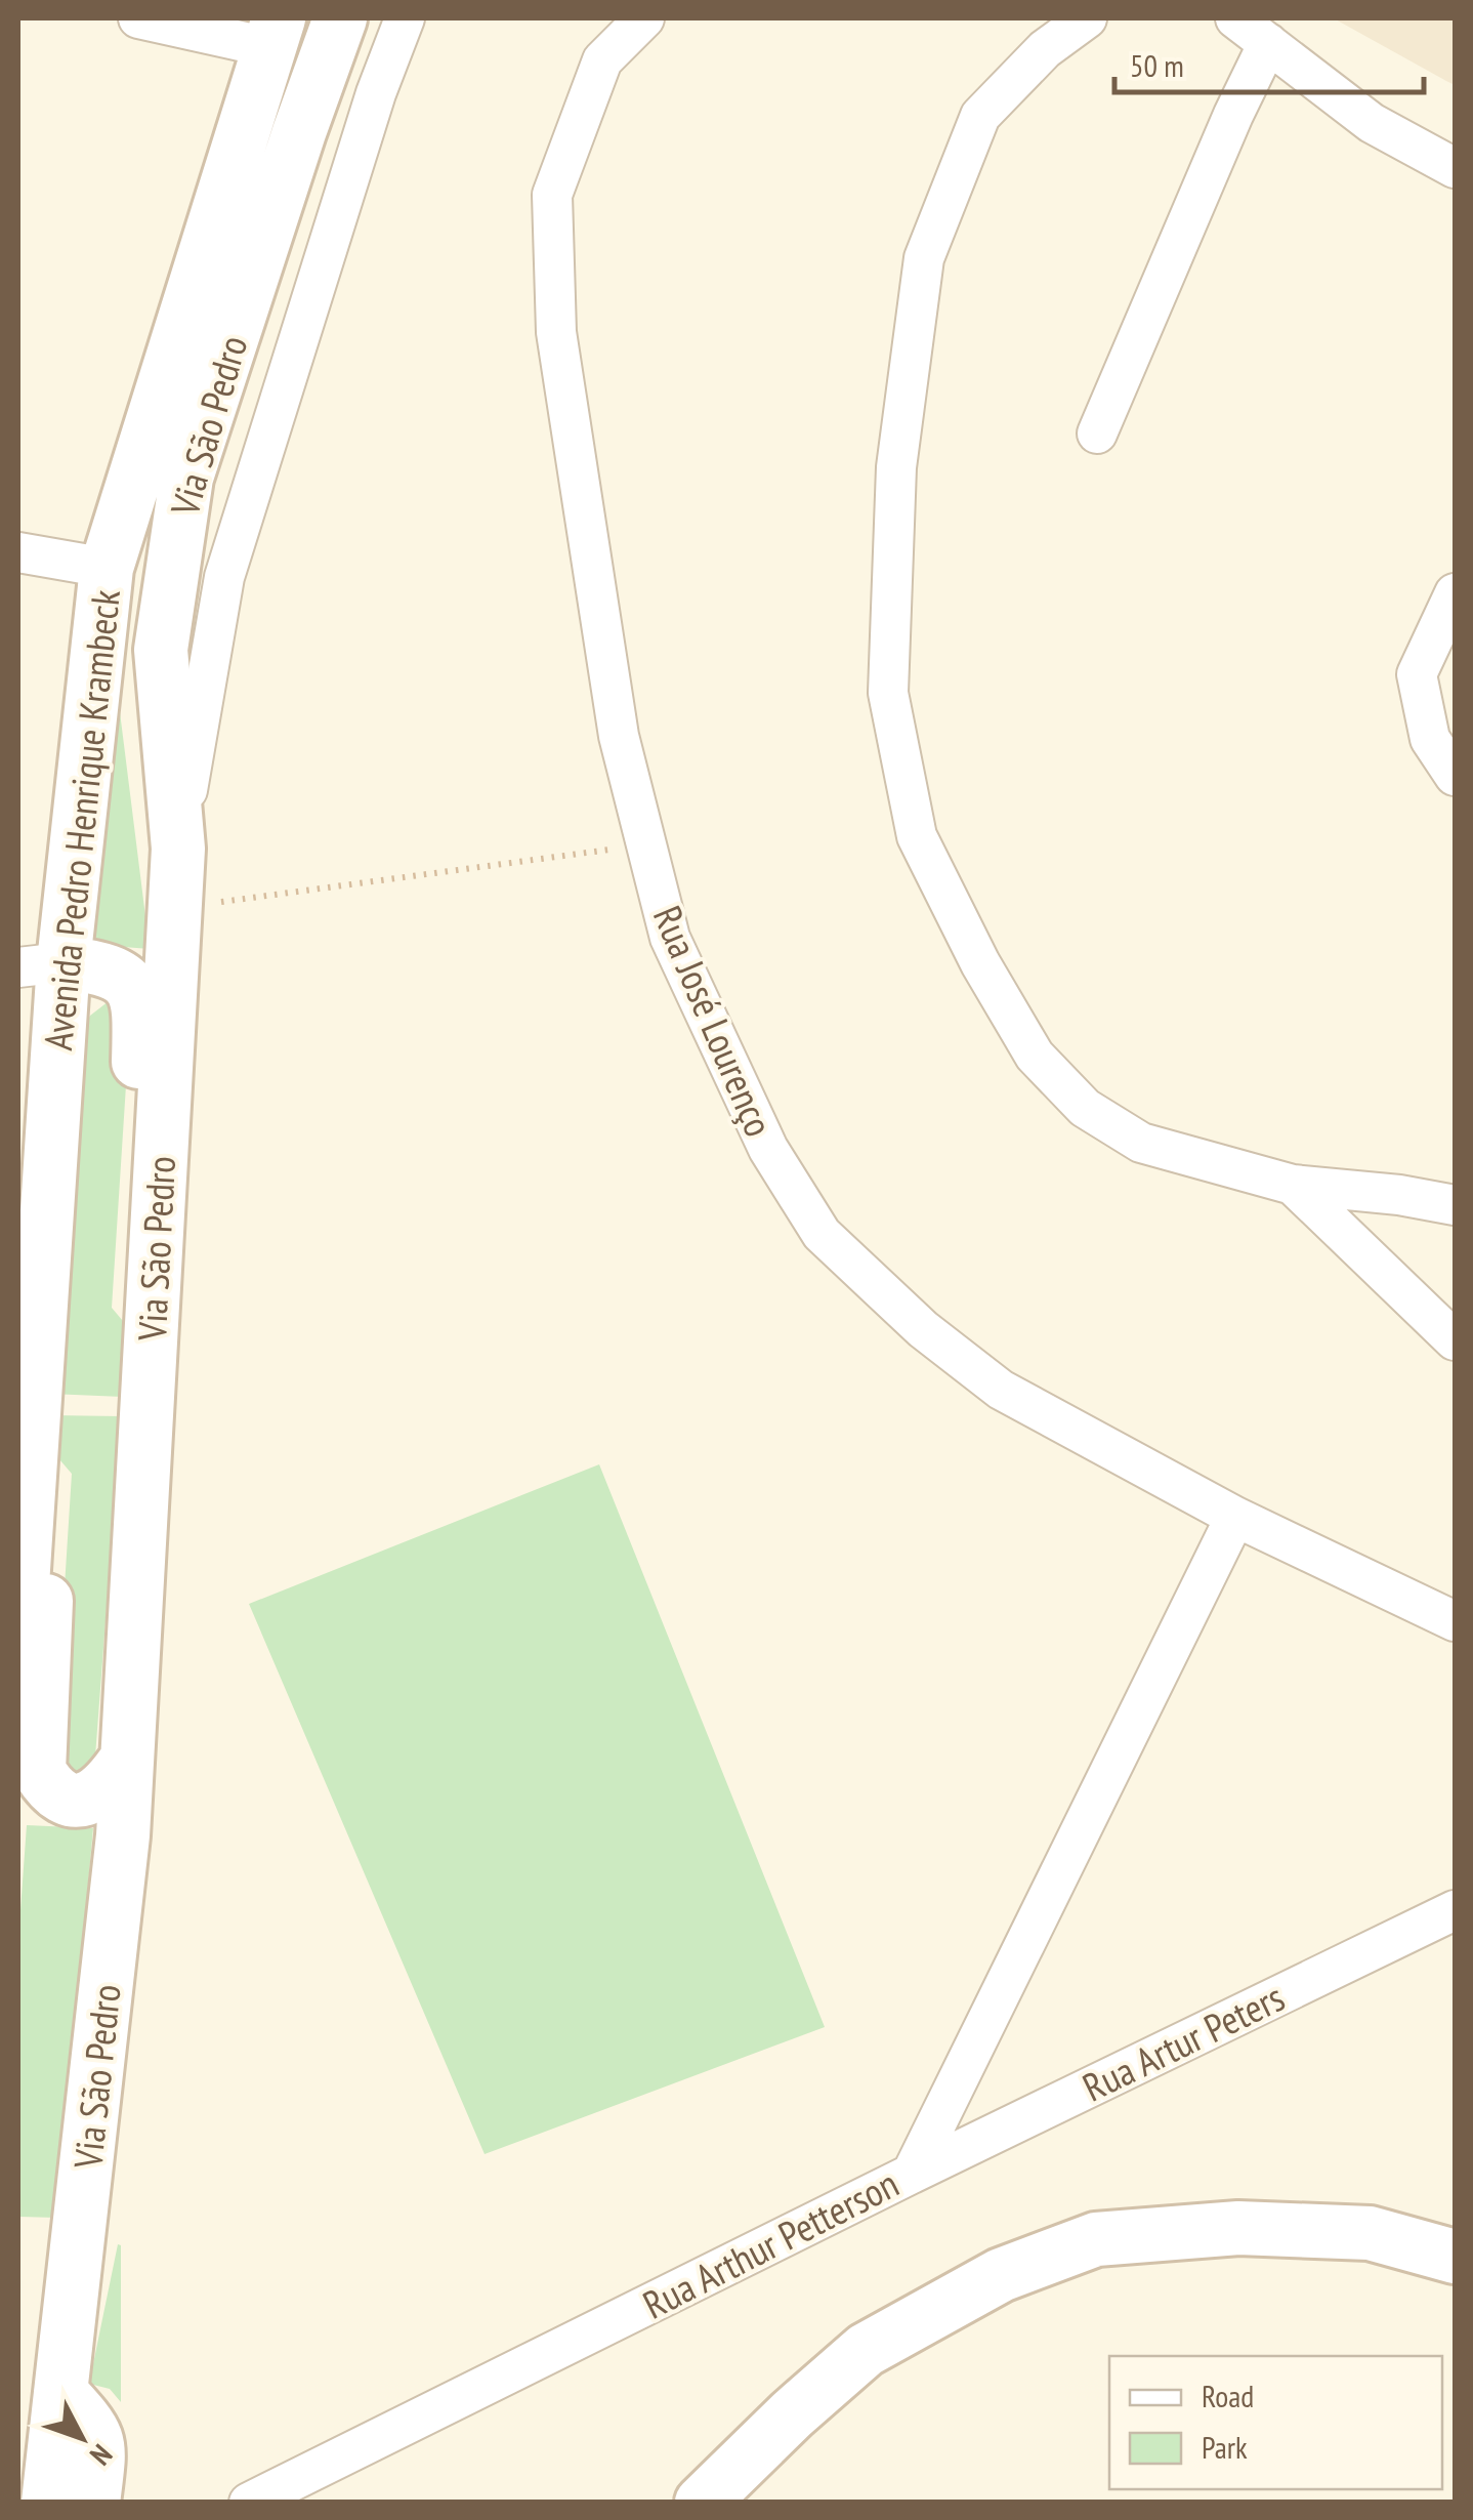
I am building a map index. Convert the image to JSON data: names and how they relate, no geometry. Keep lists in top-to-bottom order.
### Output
{
  "streets": {
    "main road": ["Via São Pedro", "Avenida Pedro Henrique Krambeck"],
    "street": ["Rua José Lourenço", "Rua Artur Peters", "Rua Arthur Petterson"]
  },
  "crossings": [
    ["Rua José Lourenço", "Rua Arthur Petterson"],
    ["Rua Artur Peters", "Rua Arthur Petterson"]
  ],
  "legend": ["Road", "Park"],
  "scale_bar": "50 m",
  "north": "bottom right"
}
